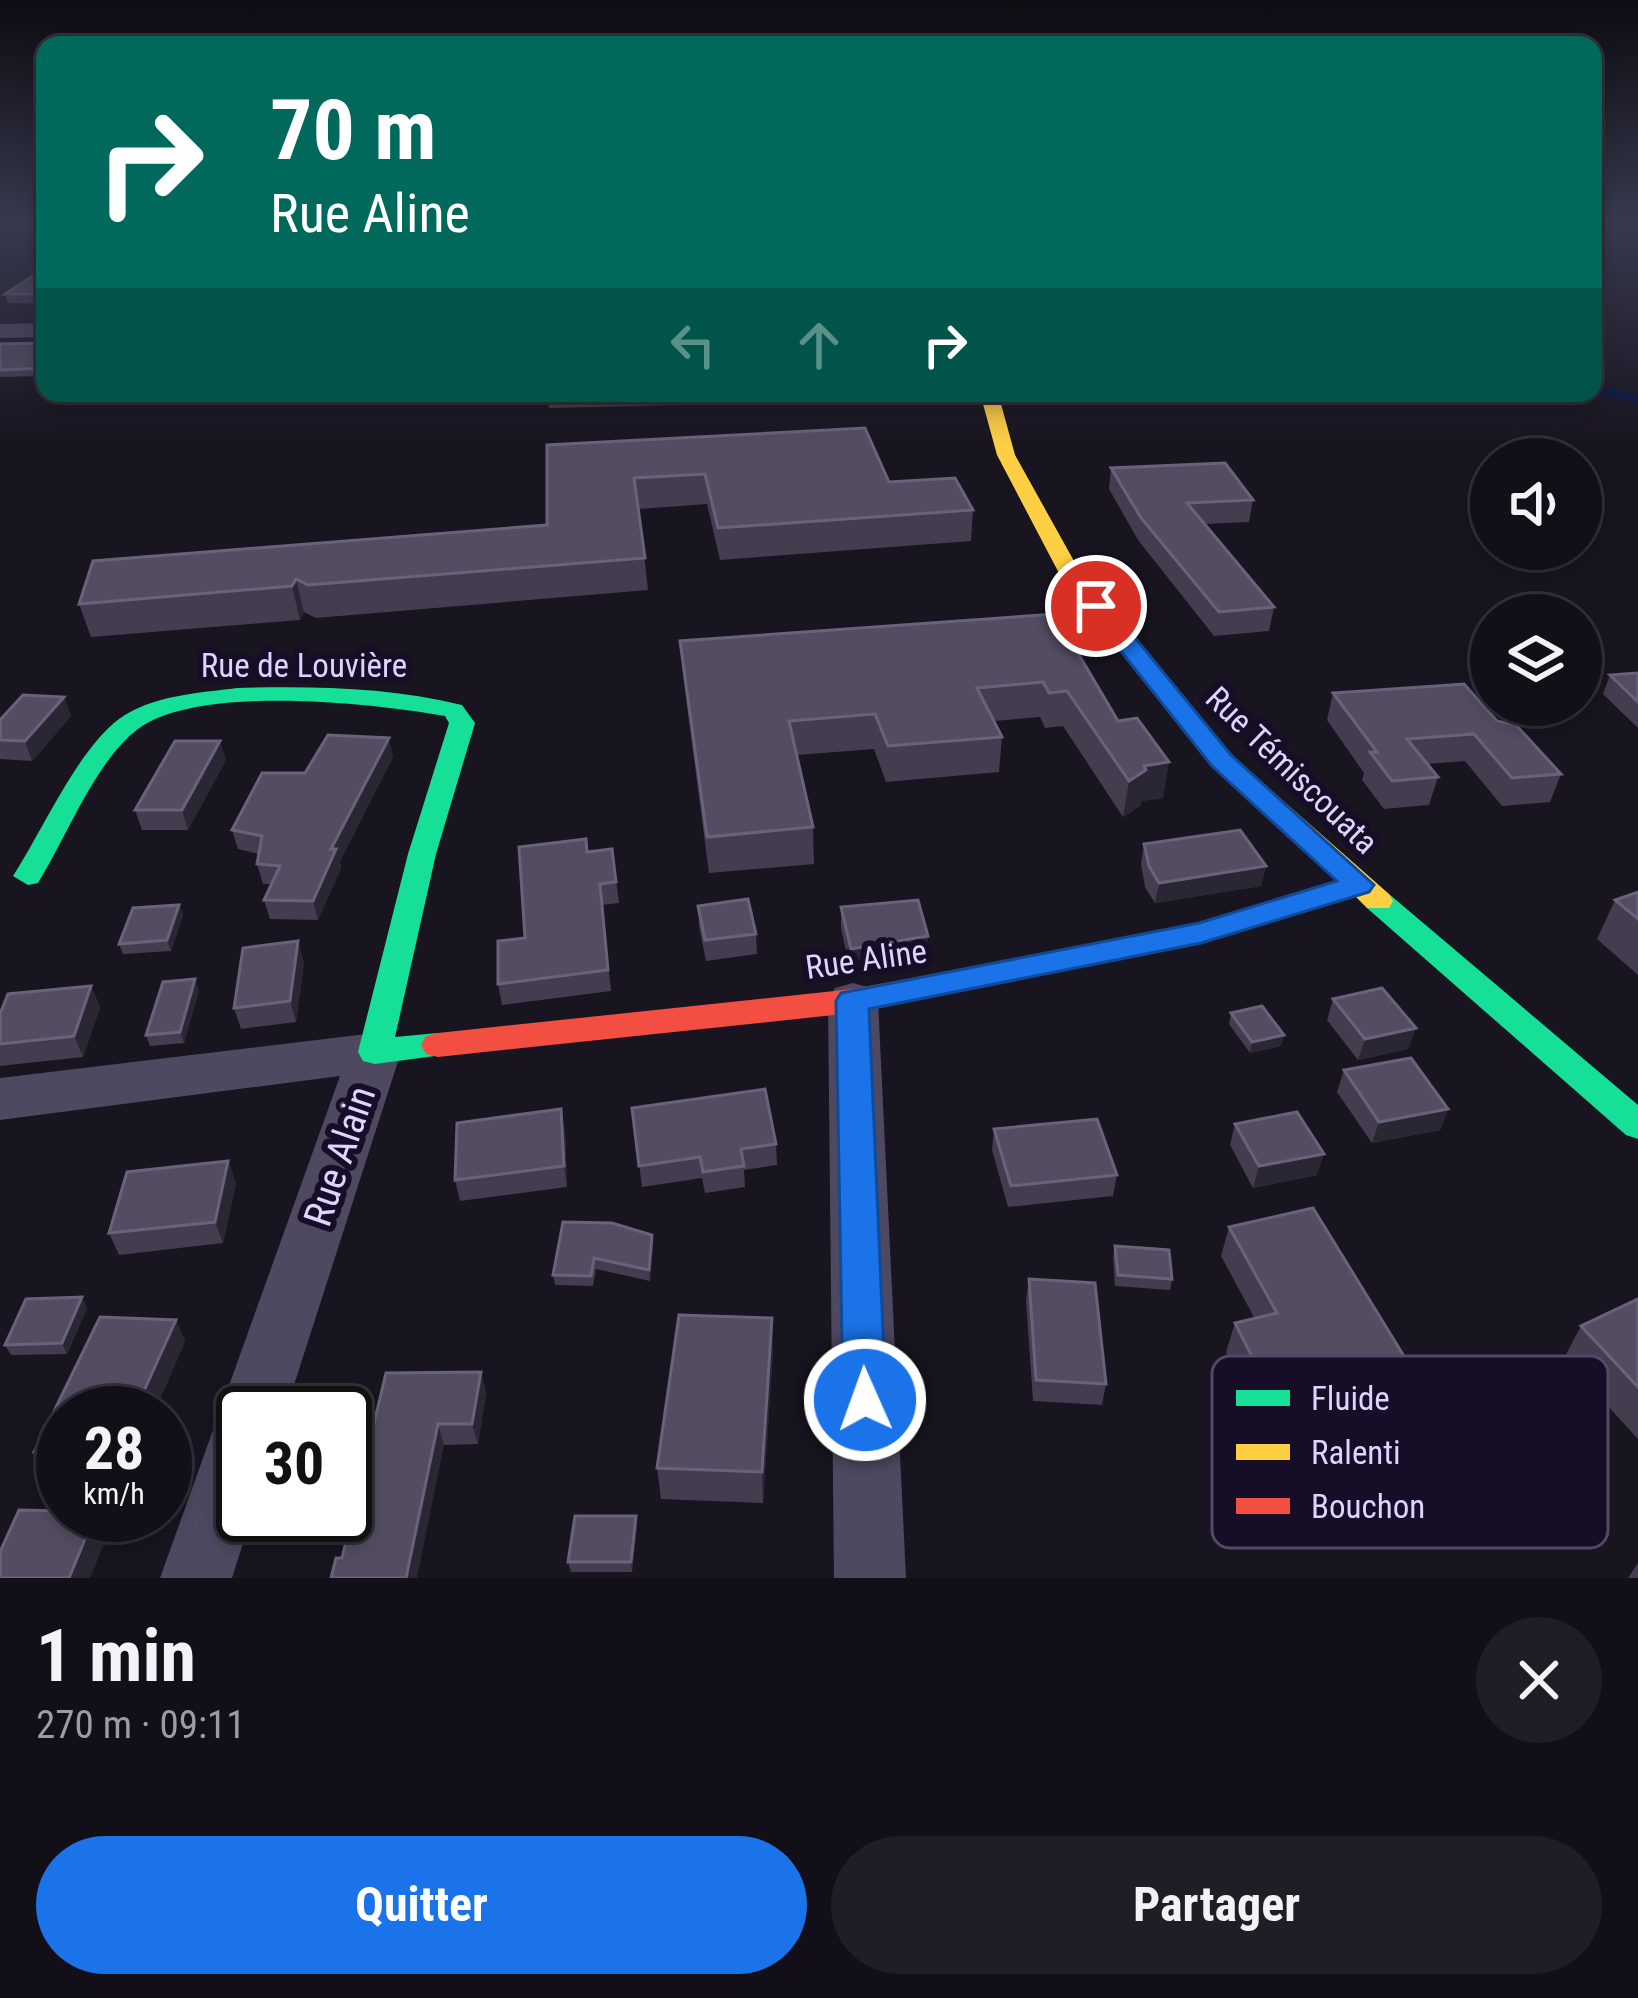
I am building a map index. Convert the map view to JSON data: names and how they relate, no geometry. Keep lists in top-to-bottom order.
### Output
{
  "streets": {
    "street": [
      "Rue de Louvière",
      "Rue Témiscouata",
      "Rue Aline",
      "Rue Alain"
    ]
  },
  "crossings": [
    ["Rue de Louvière", "Rue Aline"],
    ["Rue de Louvière", "Rue Alain"],
    ["Rue Témiscouata", "Rue Aline"],
    ["Rue Aline", "Rue Alain"]
  ],
  "legend": ["Fluide", "Ralenti", "Bouchon"],
  "page": {
    "turn": ["70 m", "Rue Aline"],
    "speed": "28 km/h",
    "limit": "30",
    "heading": ["1 min", "270 m · 09:11"],
    "buttons": ["Quitter", "Partager"]
  }
}
